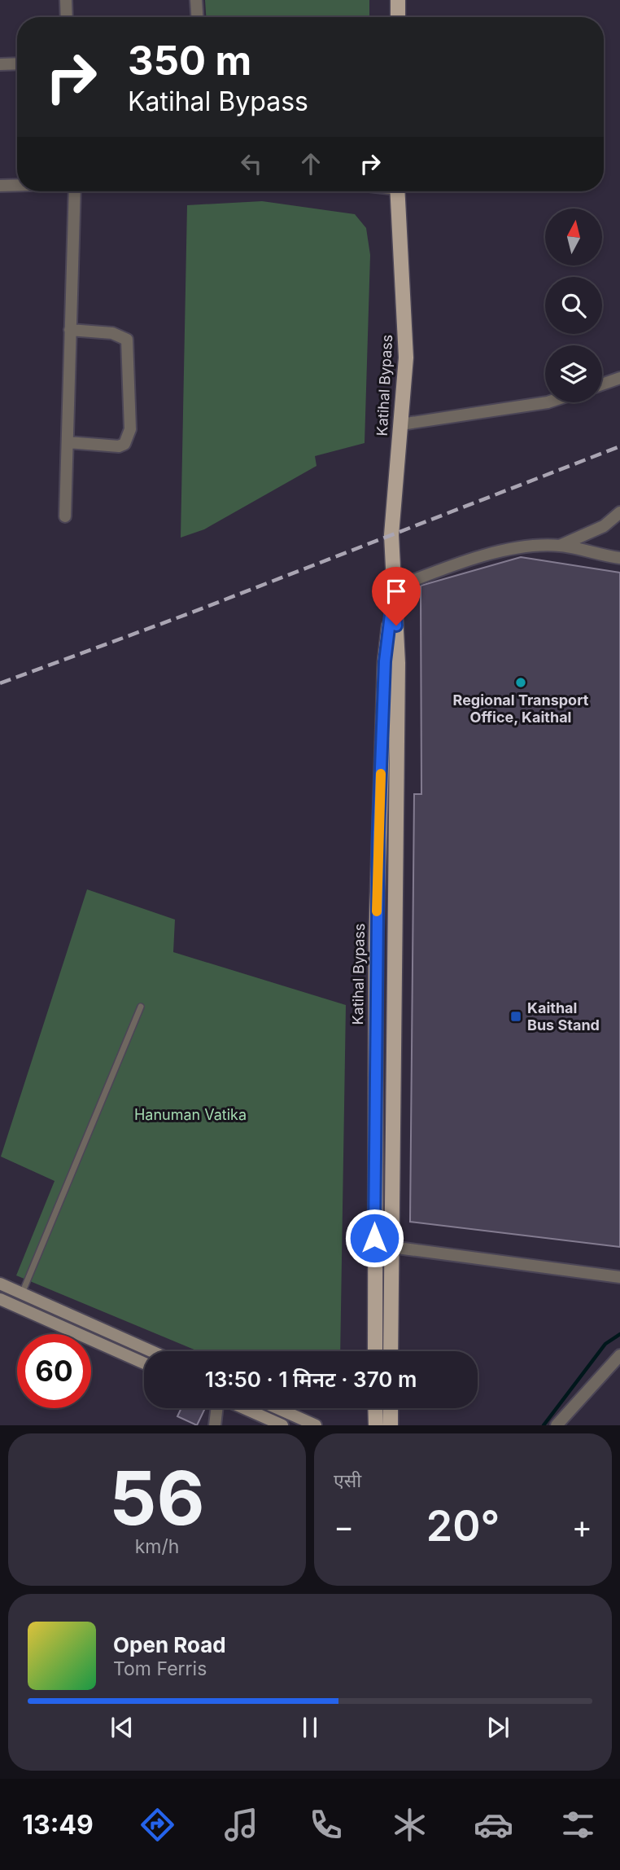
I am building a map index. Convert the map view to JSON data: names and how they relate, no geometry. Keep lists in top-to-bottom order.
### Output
{
  "streets": {
    "main road": ["Katihal Bypass"]
  },
  "parks": ["Hanuman Vatika"],
  "places": {
    "other": ["Regional Transport Office, Kaithal"],
    "transit": ["Kaithal Bus Stand"]
  },
  "north": "top",
  "page": {
    "turn": ["350 m", "Katihal Bypass"],
    "limit": "60",
    "trip": "13:50 · 1 मिनट · 370 m",
    "tile": [
      ["56", "km/h"],
      "एसी"
    ],
    "heat": ["−", "20°", "+"],
    "song": ["Open Road", "Tom Ferris"],
    "tabs": "13:49"
  }
}
